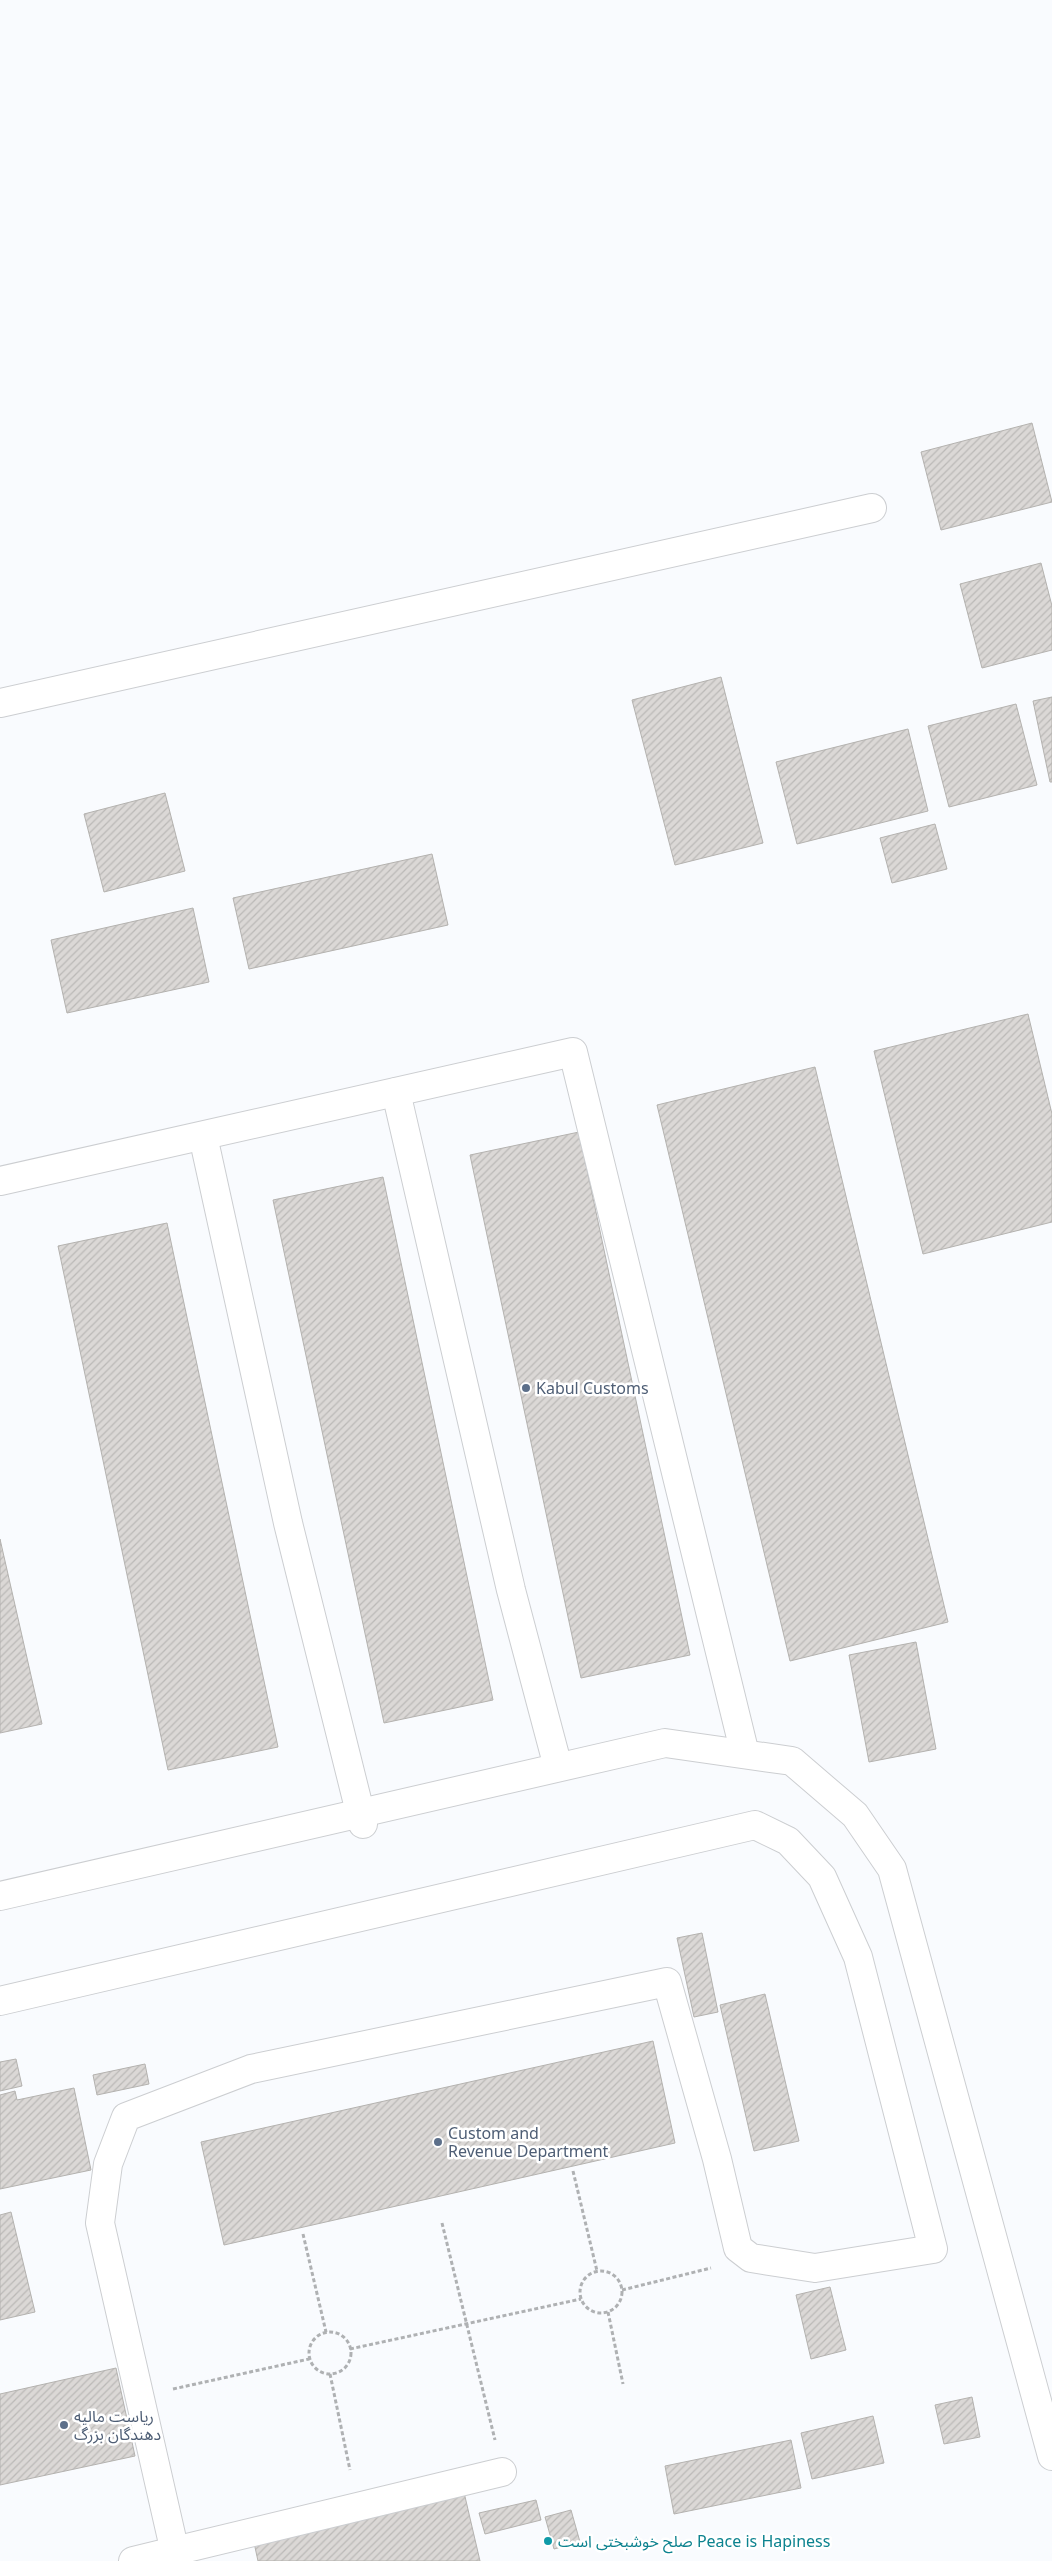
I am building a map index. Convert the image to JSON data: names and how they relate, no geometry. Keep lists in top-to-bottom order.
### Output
{
  "places": [
    "Kabul Customs",
    "Custom and Revenue Department",
    "ریاست مالیه دهندگان بزرگ",
    "صلح خوشبختی است Peace is Hapiness"
  ]
}
